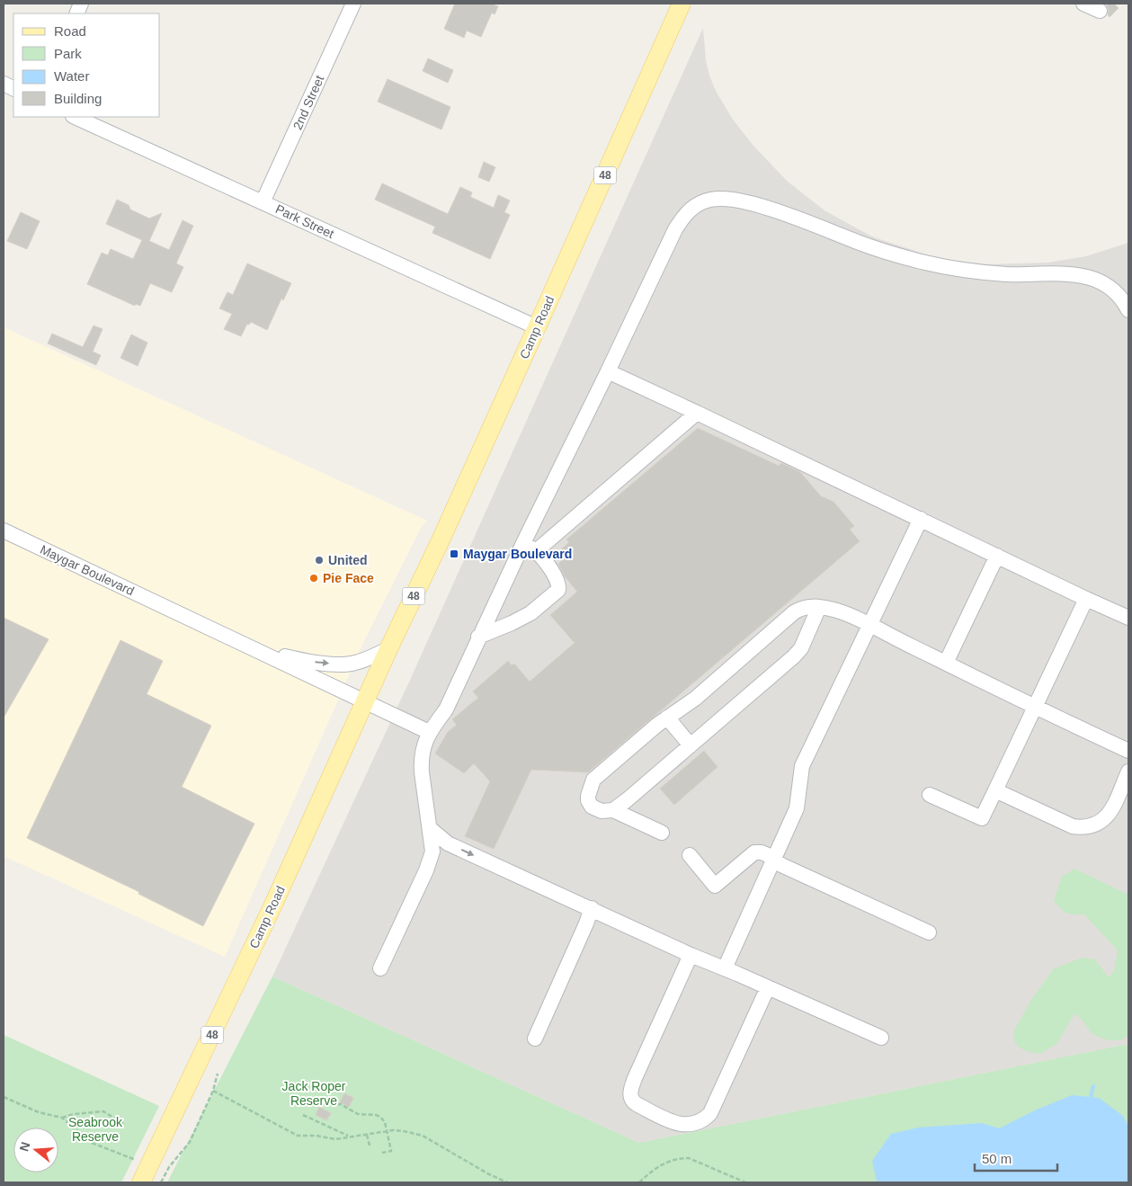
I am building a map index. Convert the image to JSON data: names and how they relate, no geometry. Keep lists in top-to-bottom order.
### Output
{
  "streets": {
    "main road": ["48", "Camp Road"],
    "street": ["2nd Street", "Park Street", "Maygar Boulevard"]
  },
  "crossings": [
    ["2nd Street", "Park Street"],
    ["Park Street", "Camp Road"],
    ["Camp Road", "Maygar Boulevard"]
  ],
  "parks": ["Jack Roper Reserve", "Seabrook Reserve"],
  "places": {
    "transit": ["Maygar Boulevard"],
    "other": ["United", "Pie Face"]
  },
  "legend": [
    "Road",
    "Park",
    "Water",
    "Building"
  ],
  "scale_bar": "50 m",
  "north": "left"
}
